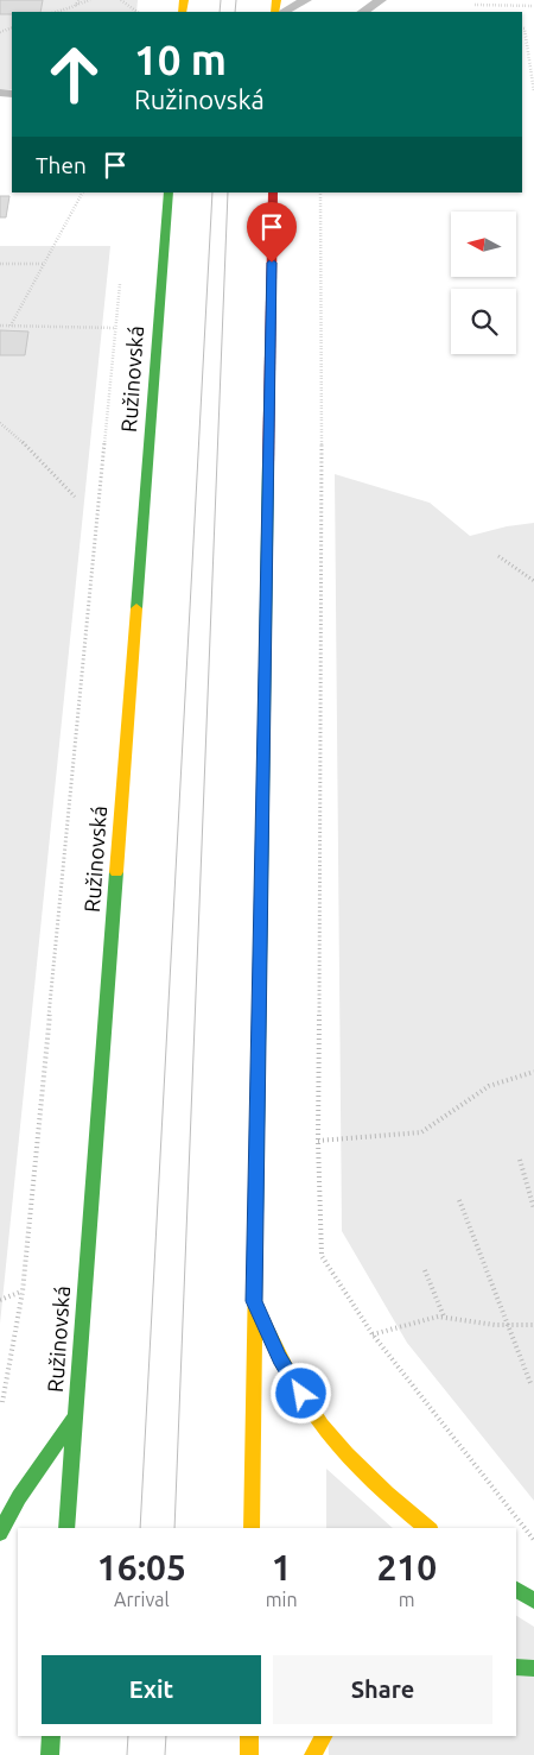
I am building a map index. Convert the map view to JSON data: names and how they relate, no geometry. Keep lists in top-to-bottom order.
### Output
{
  "streets": {
    "street": ["Ružinovská"]
  },
  "north": "left",
  "page": {
    "turn": ["10 m", "Ružinovská"],
    "then": "Then",
    "eta": [
      "16:05",
      "Arrival",
      "1",
      "min",
      "210",
      "m"
    ],
    "buttons": ["Exit", "Share"]
  }
}
